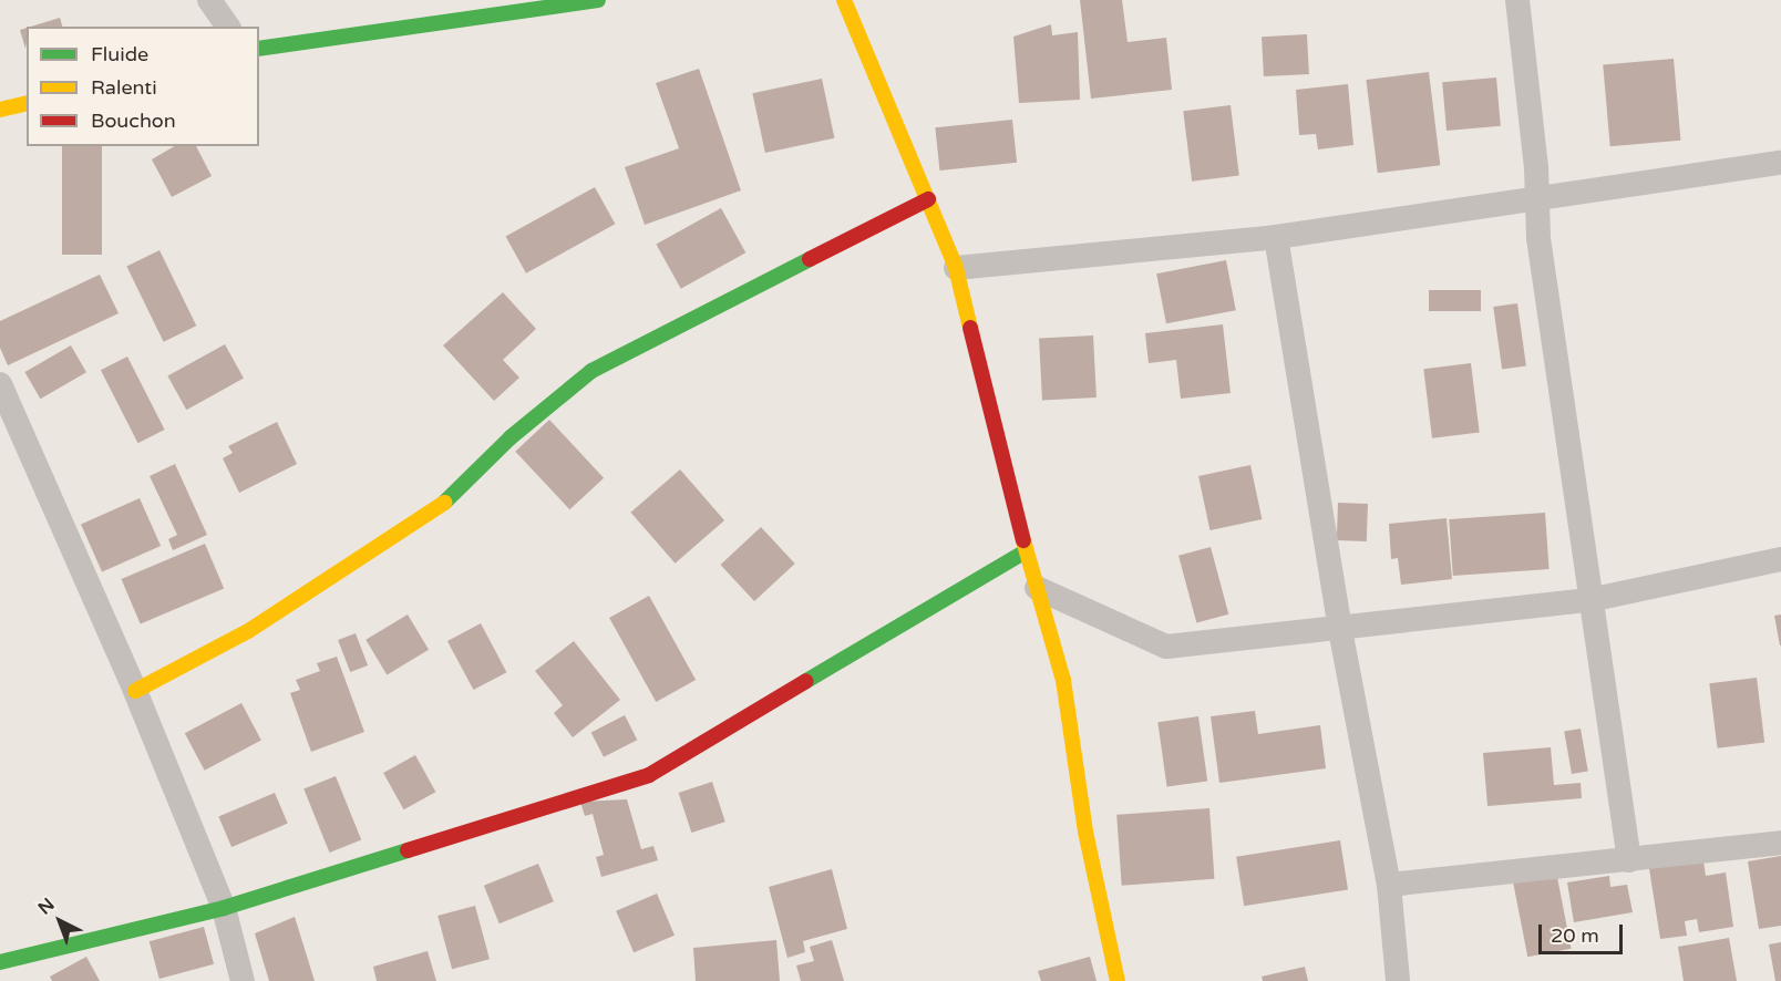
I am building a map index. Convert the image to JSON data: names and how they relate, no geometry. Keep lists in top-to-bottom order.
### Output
{
  "legend": ["Fluide", "Ralenti", "Bouchon"],
  "scale_bar": "20 m",
  "north": "top left"
}
